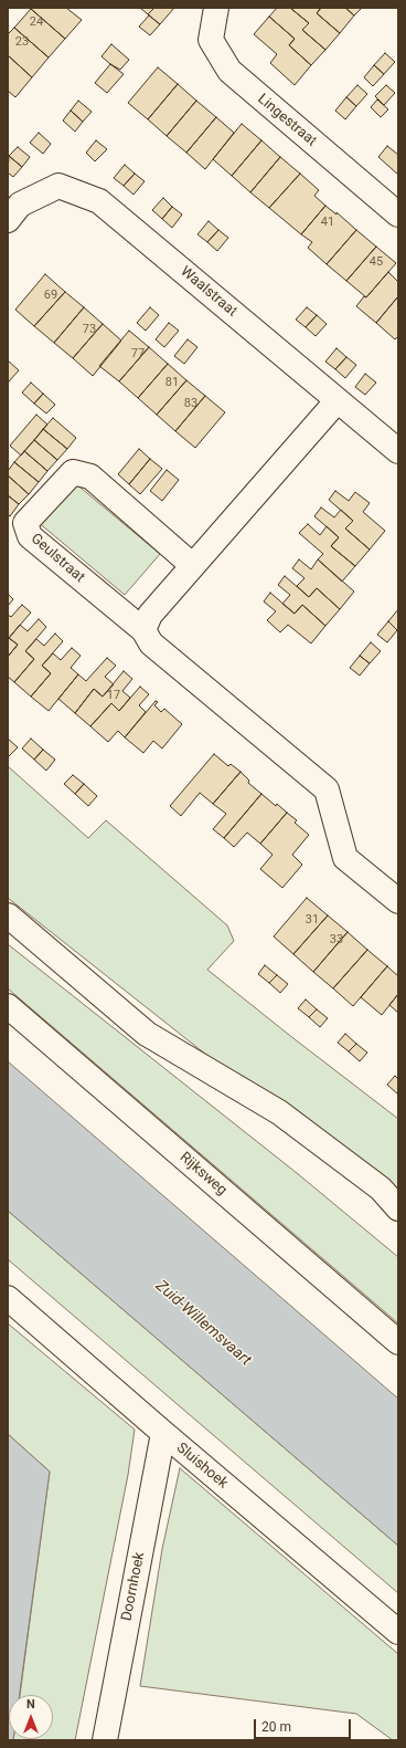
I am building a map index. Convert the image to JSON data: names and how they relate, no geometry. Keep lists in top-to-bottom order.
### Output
{
  "streets": {
    "street": [
      "Lingestraat",
      "Waalstraat",
      "Geulstraat",
      "Rijksweg",
      "Sluishoek",
      "Doornhoek"
    ]
  },
  "crossings": [
    ["Sluishoek", "Doornhoek"]
  ],
  "water": ["Zuid-Willemsvaart"],
  "house_numbers": [
    "24",
    "23",
    "41",
    "45",
    "69",
    "73",
    "77",
    "81",
    "83",
    "17",
    "31",
    "33"
  ],
  "scale_bar": "20 m",
  "north": "top"
}
